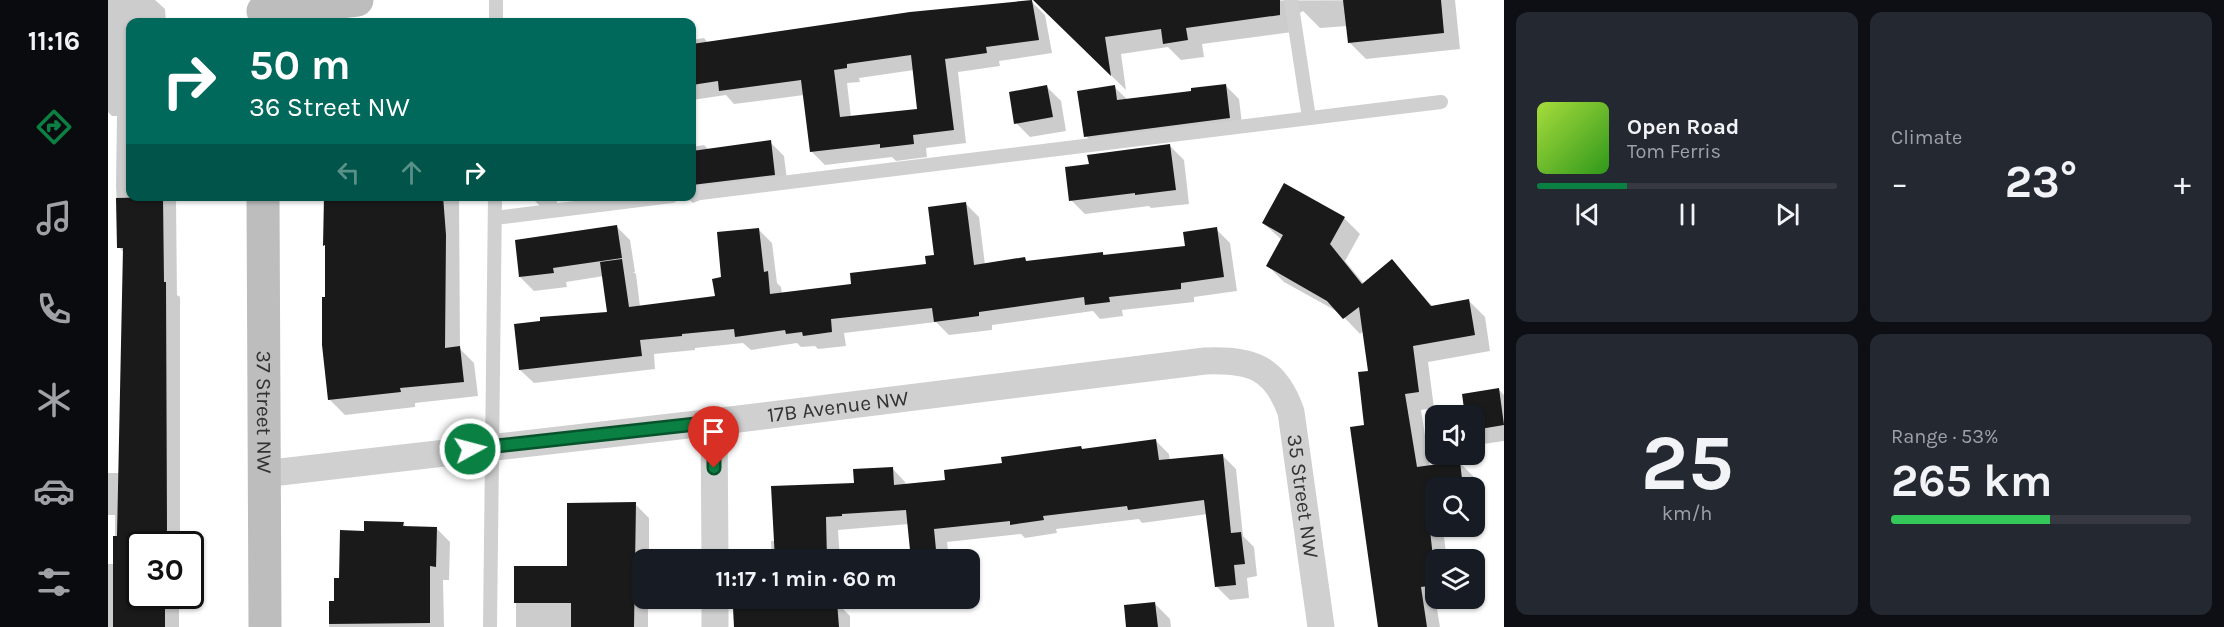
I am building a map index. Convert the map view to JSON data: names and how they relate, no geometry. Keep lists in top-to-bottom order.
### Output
{
  "streets": {
    "street": ["17B Avenue NW", "37 Street NW", "35 Street NW"]
  },
  "crossings": [
    ["17B Avenue NW", "37 Street NW"],
    ["17B Avenue NW", "35 Street NW"]
  ],
  "page": {
    "tabs": "11:16",
    "tile": [
      "Climate",
      ["25", "km/h"],
      ["Range · 53%", "265 km"]
    ],
    "turn": ["50 m", "36 Street NW"],
    "song": ["Open Road", "Tom Ferris"],
    "heat": ["−", "23°", "+"],
    "limit": "30",
    "trip": "11:17 · 1 min · 60 m"
  }
}
